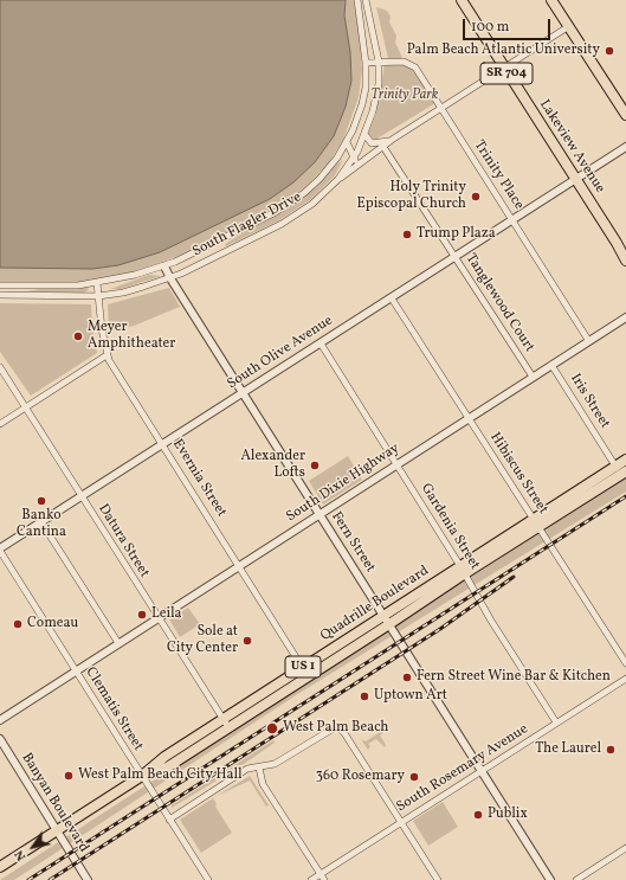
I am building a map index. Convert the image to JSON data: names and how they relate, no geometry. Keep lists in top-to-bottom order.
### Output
{
  "streets": {
    "main road": [
      "SR 704",
      "Lakeview Avenue",
      "Quadrille Boulevard",
      "US 1"
    ],
    "street": [
      "Trinity Place",
      "South Flagler Drive",
      "Tanglewood Court",
      "South Olive Avenue",
      "Iris Street",
      "Hibiscus Street",
      "Evernia Street",
      "South Dixie Highway",
      "Gardenia Street",
      "Datura Street",
      "Fern Street",
      "Clematis Street",
      "South Rosemary Avenue",
      "Banyan Boulevard"
    ]
  },
  "crossings": [
    ["Lakeview Avenue", "South Olive Avenue"],
    ["Trinity Place", "South Flagler Drive"],
    ["Trinity Place", "South Olive Avenue"],
    ["Trinity Place", "South Dixie Highway"],
    ["South Flagler Drive", "Evernia Street"],
    ["South Flagler Drive", "Fern Street"],
    ["Tanglewood Court", "South Olive Avenue"],
    ["Tanglewood Court", "South Dixie Highway"],
    ["South Olive Avenue", "Hibiscus Street"],
    ["South Olive Avenue", "Evernia Street"],
    ["South Olive Avenue", "Gardenia Street"],
    ["South Olive Avenue", "Datura Street"],
    ["South Olive Avenue", "Fern Street"],
    ["South Olive Avenue", "Clematis Street"],
    ["Iris Street", "South Dixie Highway"],
    ["Iris Street", "Quadrille Boulevard"],
    ["Hibiscus Street", "South Dixie Highway"],
    ["Hibiscus Street", "Quadrille Boulevard"],
    ["Evernia Street", "South Dixie Highway"],
    ["Evernia Street", "Quadrille Boulevard"],
    ["South Dixie Highway", "Gardenia Street"],
    ["South Dixie Highway", "Datura Street"],
    ["South Dixie Highway", "Fern Street"],
    ["South Dixie Highway", "Clematis Street"],
    ["Gardenia Street", "Quadrille Boulevard"],
    ["Gardenia Street", "South Rosemary Avenue"],
    ["Datura Street", "Quadrille Boulevard"],
    ["Fern Street", "Quadrille Boulevard"],
    ["Fern Street", "South Rosemary Avenue"],
    ["Quadrille Boulevard", "Clematis Street"],
    ["Quadrille Boulevard", "Banyan Boulevard"]
  ],
  "parks": ["Trinity Park"],
  "places": [
    "Palm Beach Atlantic University",
    "Holy Trinity Episcopal Church",
    "Trump Plaza",
    "Meyer Amphitheater",
    "Alexander Lofts",
    "Banko Cantina",
    "Leila",
    "Comeau",
    "Sole at City Center",
    "Fern Street Wine Bar & Kitchen",
    "Uptown Art",
    "West Palm Beach",
    "The Laurel",
    "West Palm Beach City Hall",
    "360 Rosemary",
    "Publix"
  ],
  "scale_bar": "100 m",
  "north": "bottom left"
}
